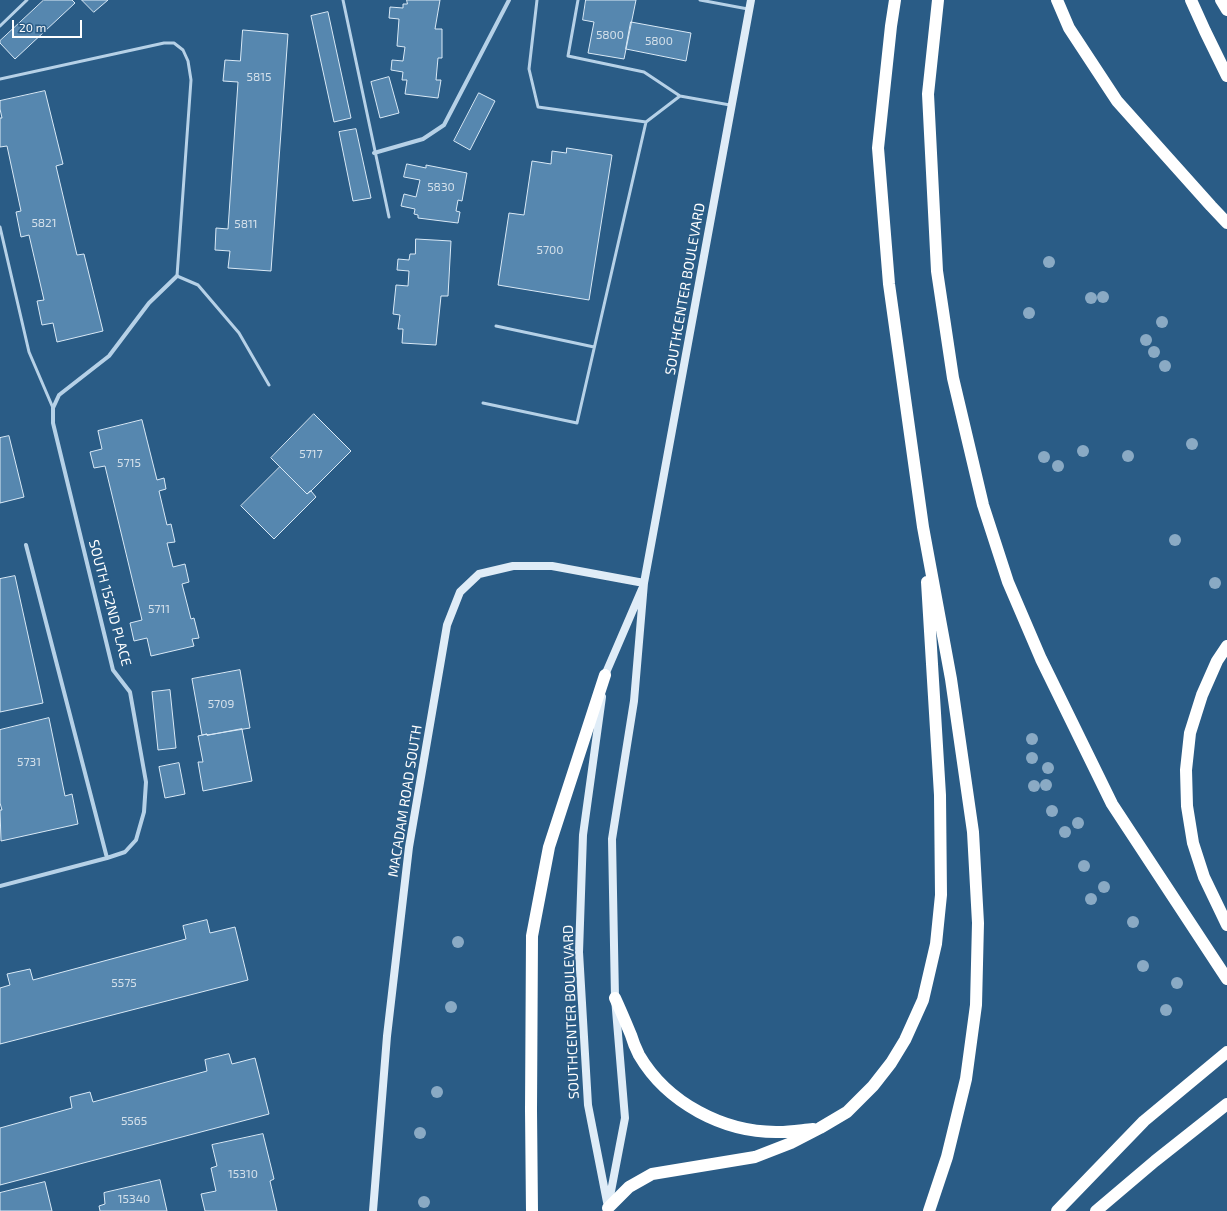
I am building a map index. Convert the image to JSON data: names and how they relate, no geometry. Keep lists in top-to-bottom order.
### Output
{
  "streets": {
    "main road": ["SOUTHCENTER BOULEVARD", "MACADAM ROAD SOUTH"],
    "street": ["SOUTH 152ND PLACE"]
  },
  "crossings": [
    ["SOUTHCENTER BOULEVARD", "MACADAM ROAD SOUTH"]
  ],
  "house_numbers": [
    "5800",
    "5800",
    "5815",
    "5830",
    "5821",
    "5811",
    "5700",
    "5717",
    "5715",
    "5711",
    "5709",
    "5731",
    "5575",
    "5565",
    "15310",
    "15340"
  ],
  "scale_bar": "20 m"
}
